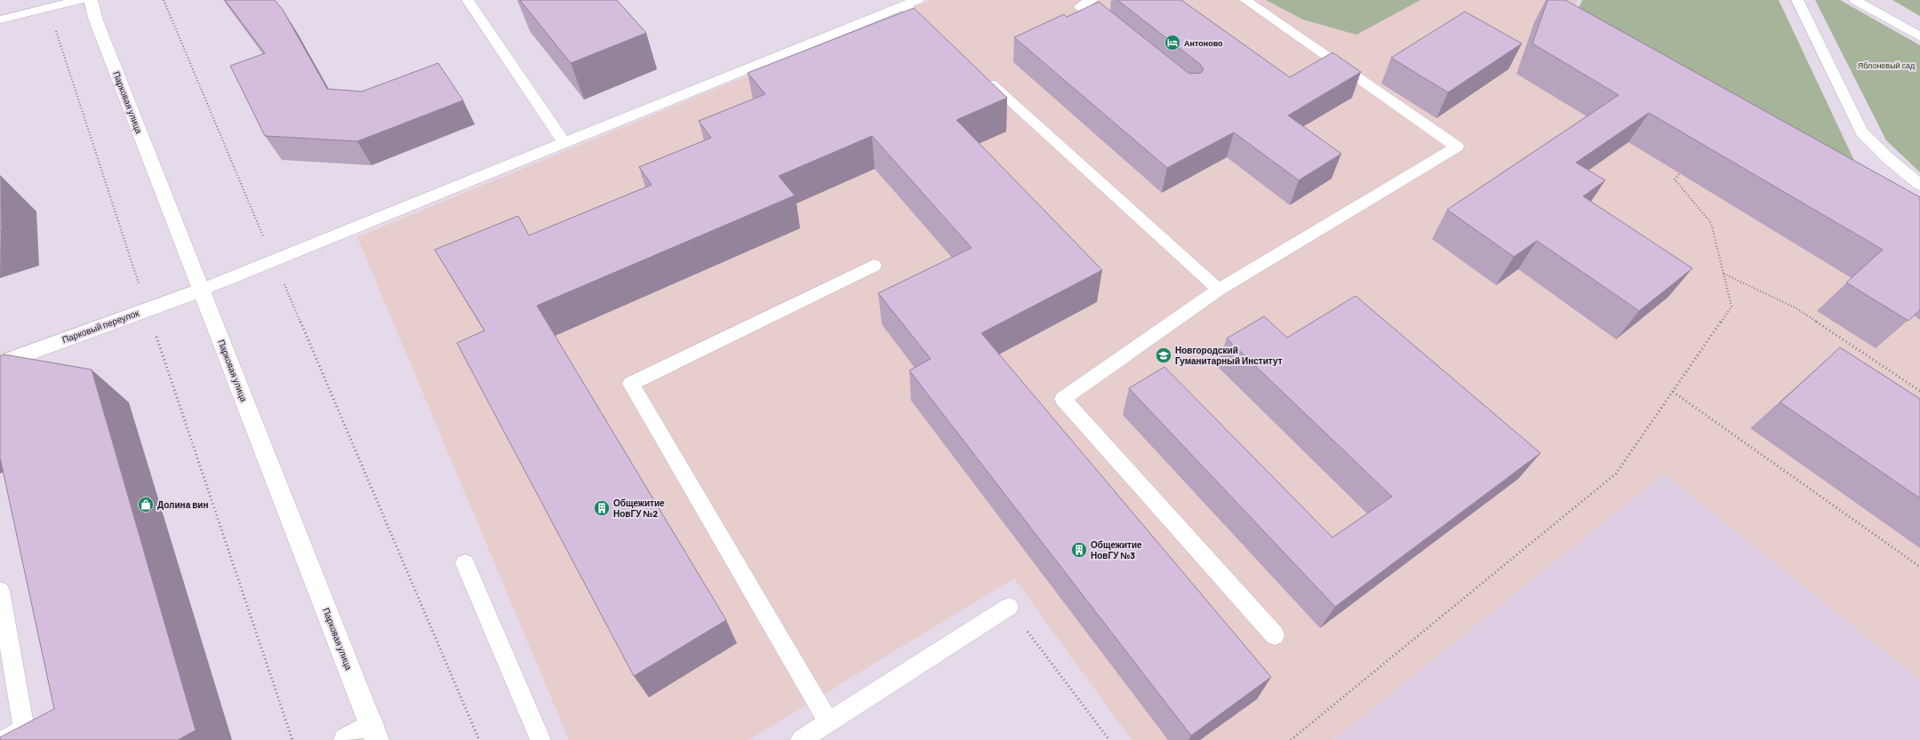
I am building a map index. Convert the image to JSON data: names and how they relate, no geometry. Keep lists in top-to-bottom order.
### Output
{
  "streets": {
    "street": ["Парковая улица", "Парковый переулок"]
  },
  "crossings": [
    ["Парковая улица", "Парковый переулок"]
  ],
  "parks": ["Яблоневый сад"],
  "places": {
    "hotel": ["Антоново"],
    "school or university": ["Новгородский Гуманитарный Институт"],
    "shop": ["Долина вин"],
    "building": ["Общежитие НовГУ №2", "Общежитие НовГУ №3"]
  }
}
